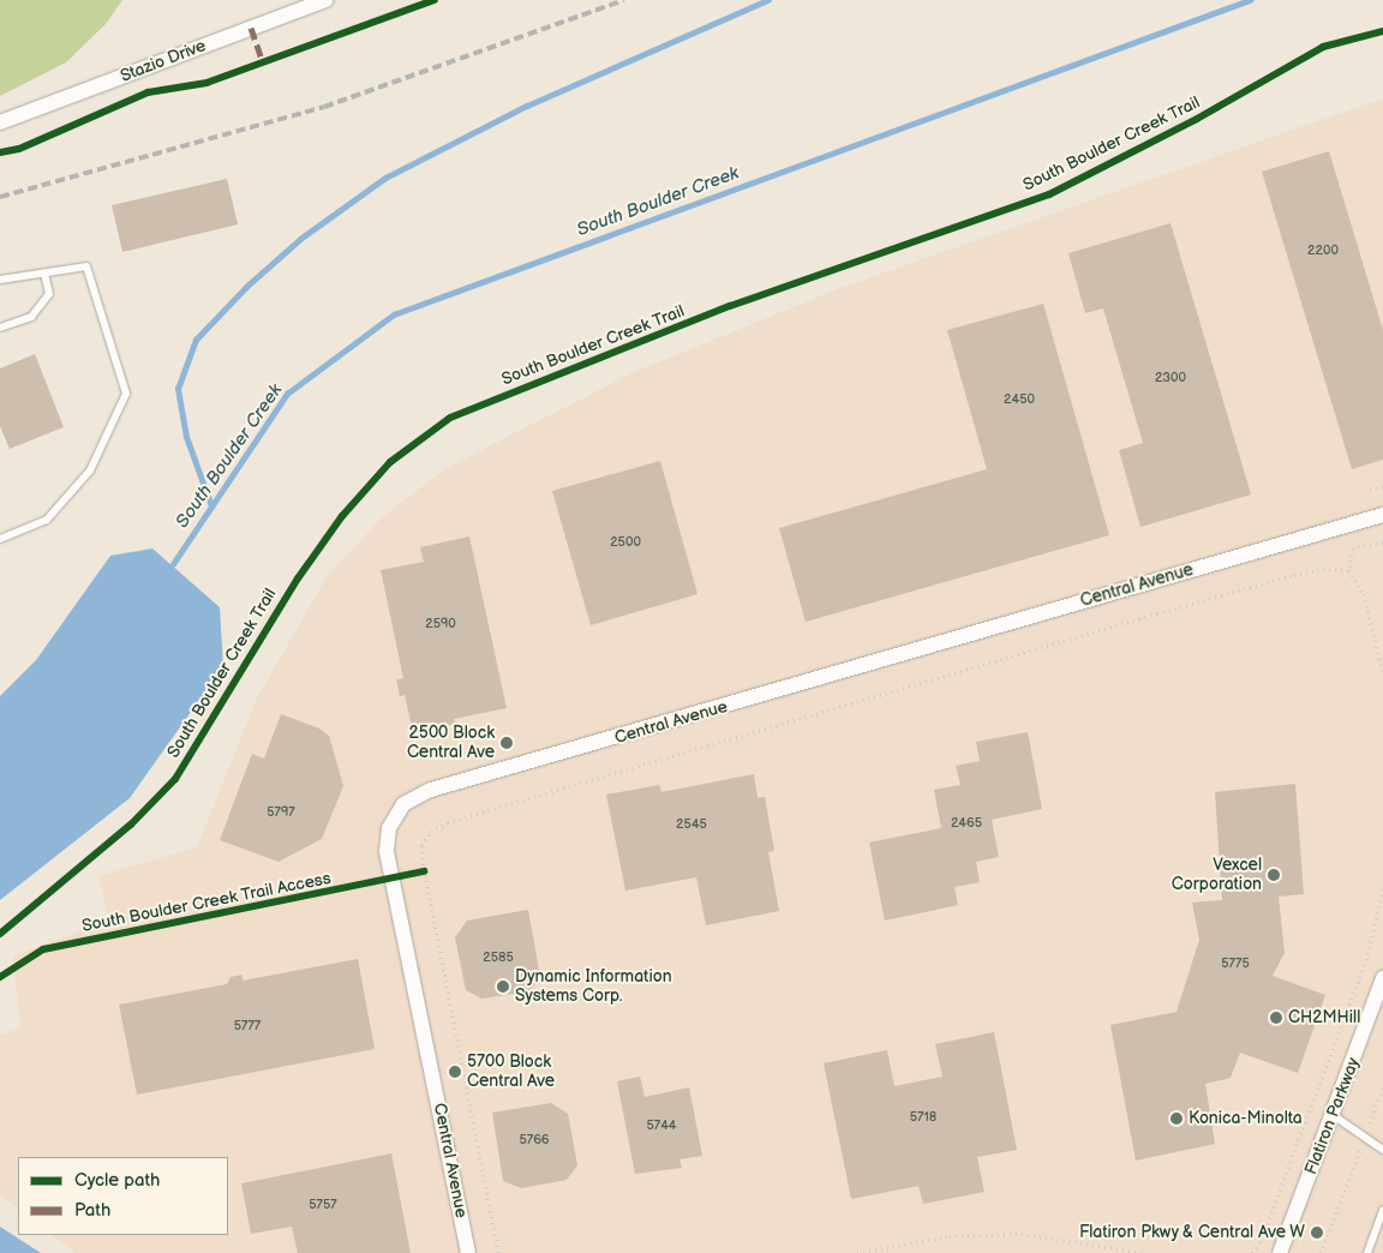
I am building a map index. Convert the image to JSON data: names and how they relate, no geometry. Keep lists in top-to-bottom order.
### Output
{
  "streets": {
    "street": ["Stazio Drive", "Central Avenue", "Flatiron Parkway"],
    "cycle path": ["South Boulder Creek Trail", "South Boulder Creek Trail Access"]
  },
  "water": ["South Boulder Creek"],
  "places": [
    "2500 Block Central Ave",
    "Vexcel Corporation",
    "Dynamic Information Systems Corp.",
    "CH2MHill",
    "5700 Block Central Ave",
    "Konica-Minolta",
    "Flatiron Pkwy & Central Ave W"
  ],
  "house_numbers": [
    "2200",
    "2300",
    "2450",
    "2500",
    "2590",
    "5797",
    "2465",
    "2545",
    "2585",
    "5775",
    "5777",
    "5718",
    "5744",
    "5766",
    "5757"
  ],
  "legend": ["Cycle path", "Path"]
}
